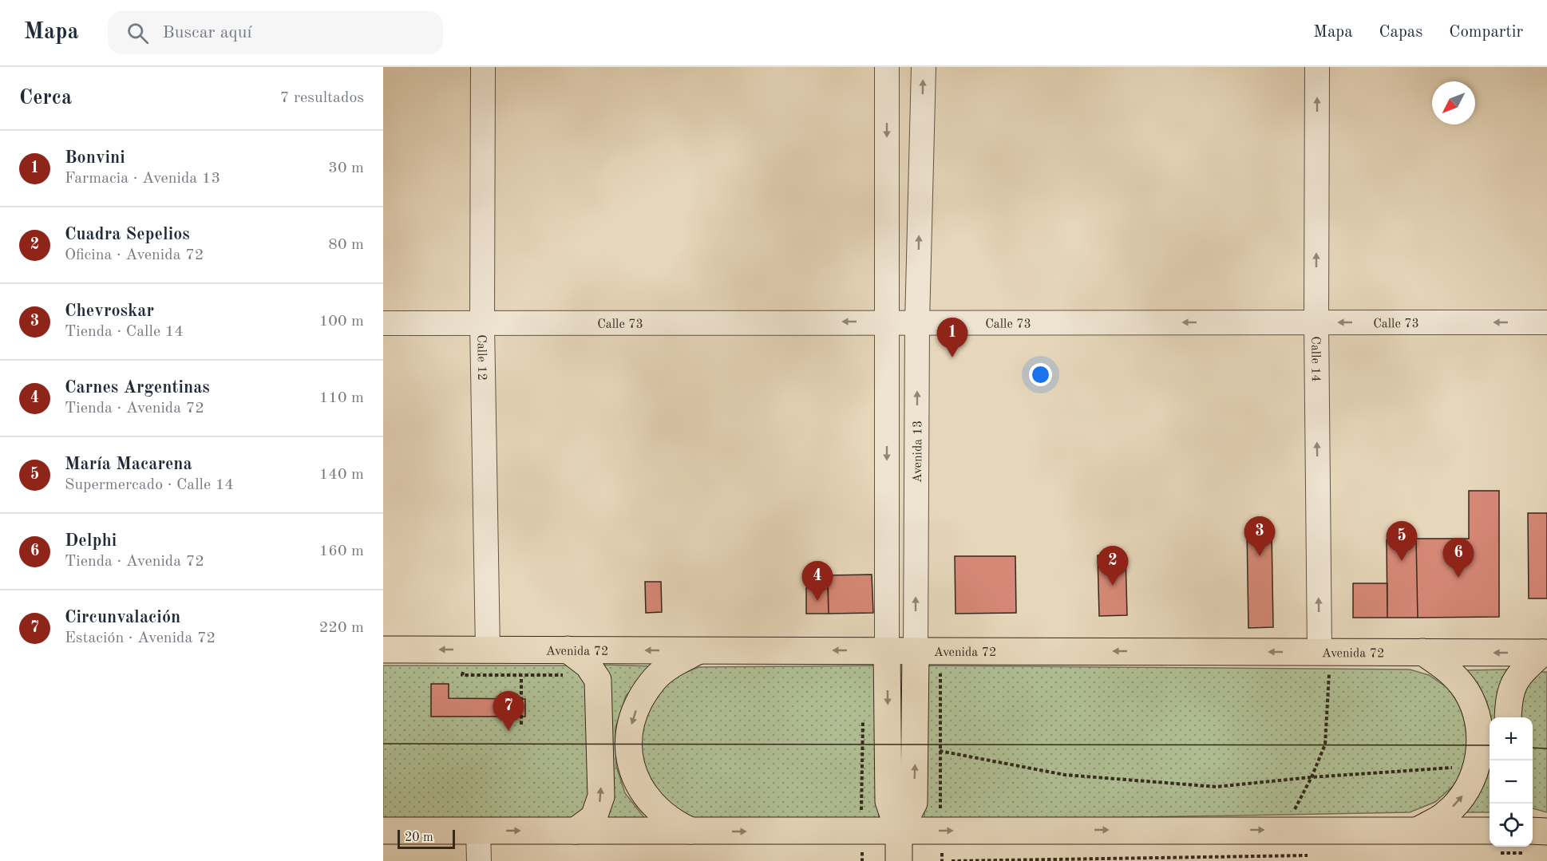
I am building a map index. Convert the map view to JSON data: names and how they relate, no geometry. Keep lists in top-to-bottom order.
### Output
{
  "streets": {
    "main road": ["Avenida 13", "Avenida 72"],
    "street": ["Calle 73", "Calle 12", "Calle 14"]
  },
  "crossings": [
    ["Calle 73", "Calle 12"],
    ["Calle 73", "Calle 14"],
    ["Calle 73", "Avenida 13"],
    ["Calle 12", "Avenida 72"],
    ["Calle 14", "Avenida 72"],
    ["Avenida 13", "Avenida 72"]
  ],
  "one_way": ["Calle 73", "Calle 14"],
  "scale_bar": "20 m",
  "north": "bottom left",
  "page": {
    "header": "Mapa",
    "search": "Buscar aquí",
    "nav": ["Mapa", "Capas", "Compartir"],
    "heading": ["Cerca", "7 resultados"],
    "list": [
      {
        "mark": "1",
        "name": "Bonvini",
        "note": "Farmacia · Avenida 13",
        "value": "30 m"
      },
      {
        "mark": "2",
        "name": "Cuadra Sepelios",
        "note": "Oficina · Avenida 72",
        "value": "80 m"
      },
      {
        "mark": "3",
        "name": "Chevroskar",
        "note": "Tienda · Calle 14",
        "value": "100 m"
      },
      {
        "mark": "4",
        "name": "Carnes Argentinas",
        "note": "Tienda · Avenida 72",
        "value": "110 m"
      },
      {
        "mark": "5",
        "name": "María Macarena",
        "note": "Supermercado · Calle 14",
        "value": "140 m"
      },
      {
        "mark": "6",
        "name": "Delphi",
        "note": "Tienda · Avenida 72",
        "value": "160 m"
      },
      {
        "mark": "7",
        "name": "Circunvalación",
        "note": "Estación · Avenida 72",
        "value": "220 m"
      }
    ],
    "pins": [
      "1",
      "3",
      "5",
      "6",
      "2",
      "4",
      "7"
    ],
    "map_buttons": ["+", "−"],
    "scale": "20 m"
  }
}
